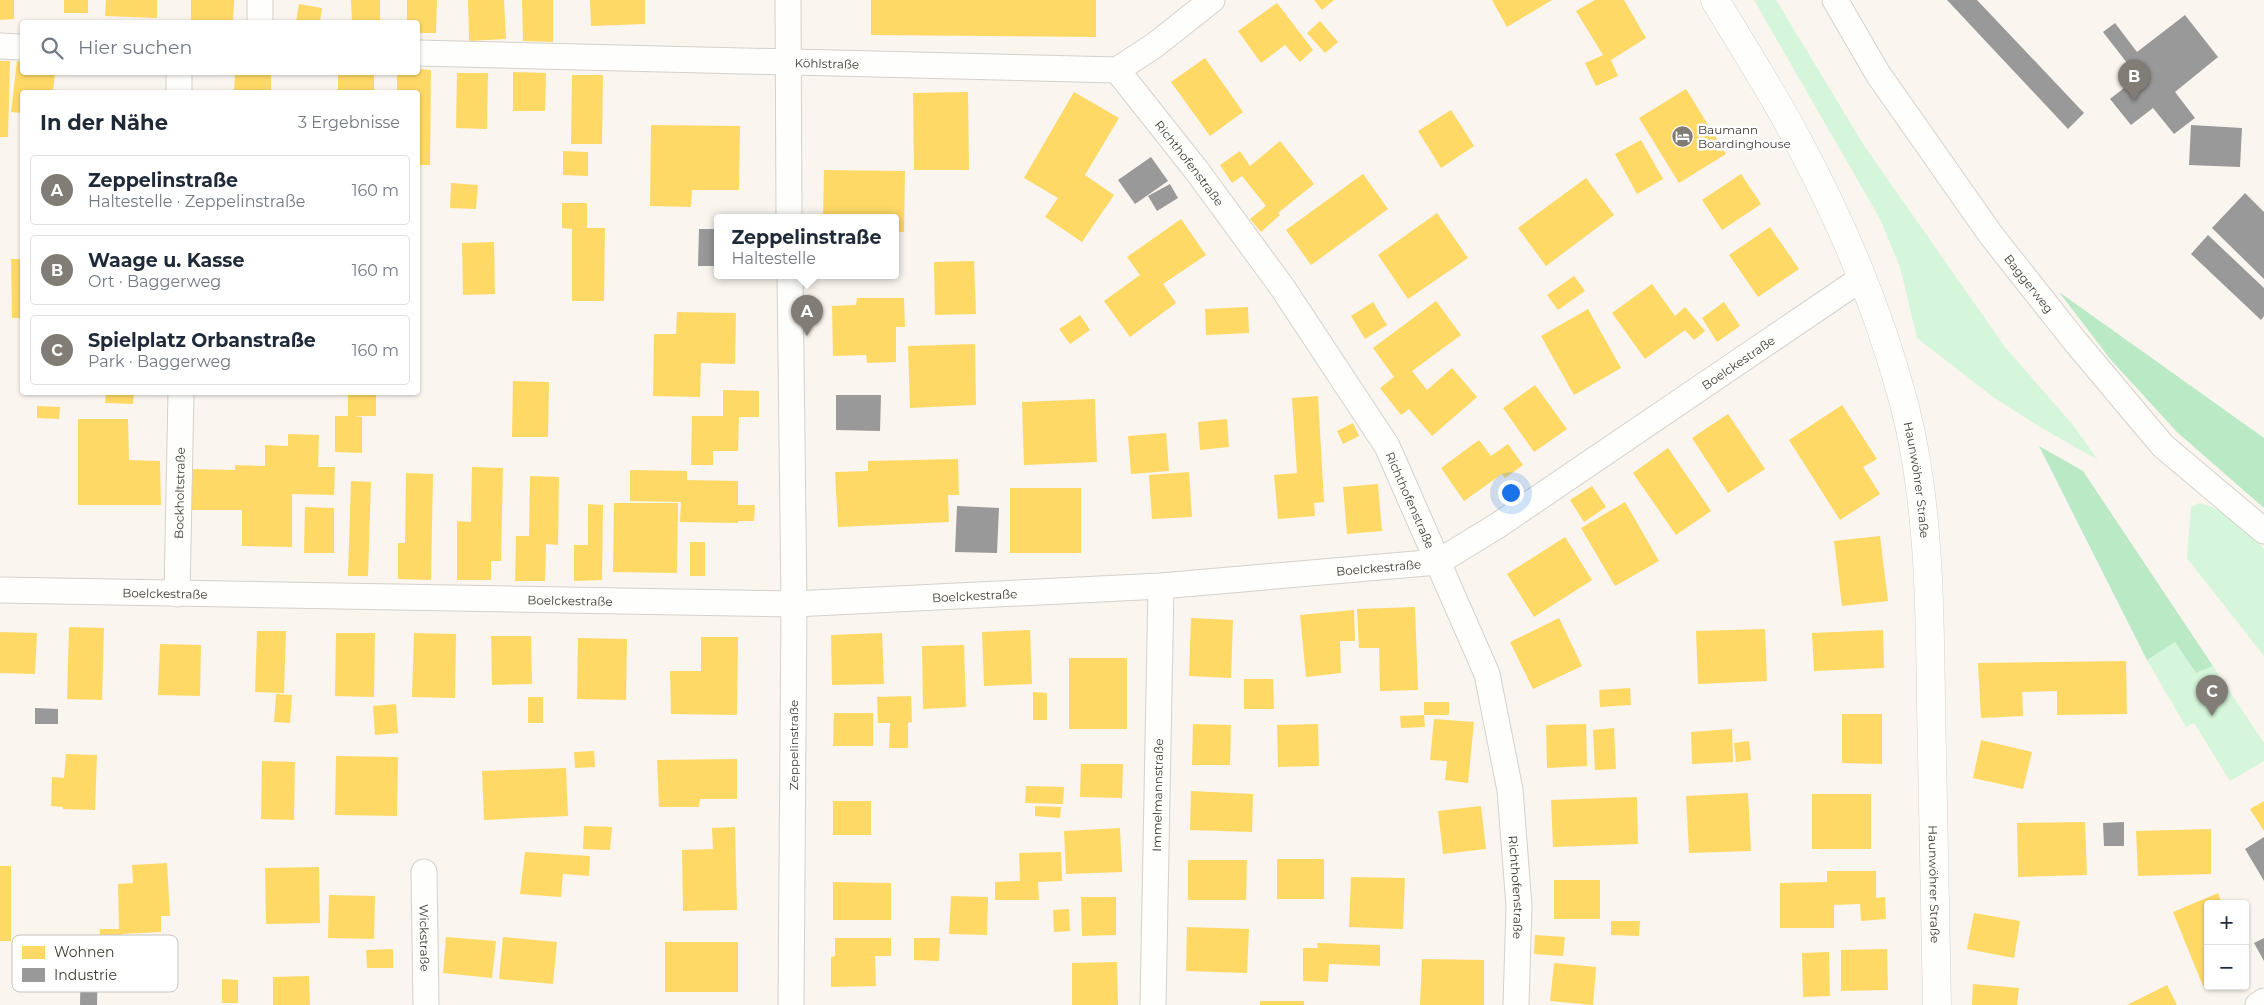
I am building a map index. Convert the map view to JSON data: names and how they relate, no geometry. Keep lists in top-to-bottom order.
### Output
{
  "streets": {
    "street": [
      "Köhlstraße",
      "Richthofenstraße",
      "Baggerweg",
      "Boelckestraße",
      "Haunwöhrer Straße",
      "Bockholtstraße",
      "Zeppelinstraße",
      "Immelmannstraße",
      "Wickstraße"
    ]
  },
  "crossings": [
    ["Köhlstraße", "Richthofenstraße"],
    ["Richthofenstraße", "Boelckestraße"],
    ["Boelckestraße", "Haunwöhrer Straße"],
    ["Boelckestraße", "Bockholtstraße"],
    ["Boelckestraße", "Zeppelinstraße"],
    ["Boelckestraße", "Immelmannstraße"]
  ],
  "places": {
    "hotel": ["Baumann Boardinghouse"]
  },
  "legend": ["Wohnen", "Industrie"],
  "page": {
    "search": "Hier suchen",
    "pins": ["B", "A", "C"],
    "heading": ["In der Nähe", "3 Ergebnisse"],
    "list": [
      {
        "mark": "A",
        "name": "Zeppelinstraße",
        "note": "Haltestelle · Zeppelinstraße",
        "value": "160 m"
      },
      {
        "mark": "B",
        "name": "Waage u. Kasse",
        "note": "Ort · Baggerweg",
        "value": "160 m"
      },
      {
        "mark": "C",
        "name": "Spielplatz Orbanstraße",
        "note": "Park · Baggerweg",
        "value": "160 m"
      }
    ],
    "popup": ["Zeppelinstraße", "Haltestelle"],
    "map_buttons": ["+", "−"]
  }
}
